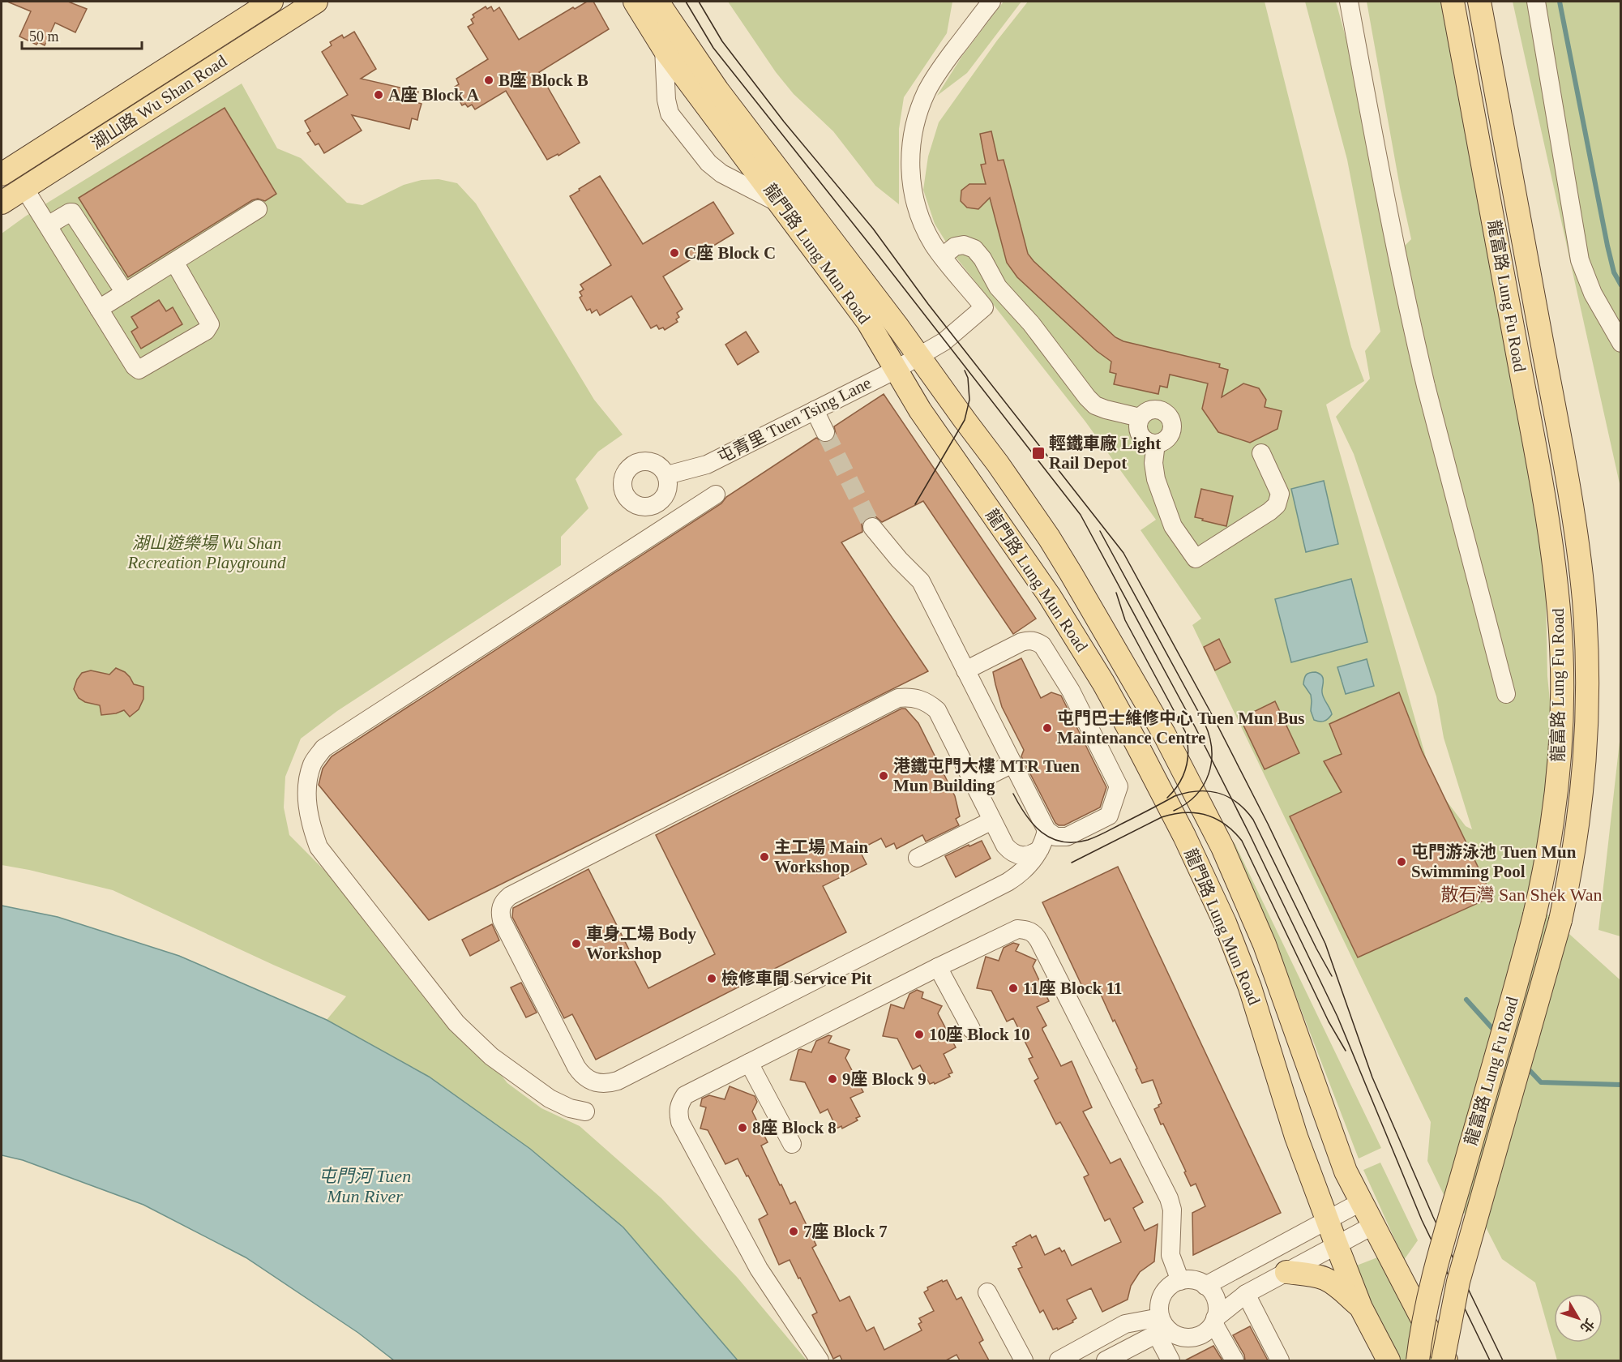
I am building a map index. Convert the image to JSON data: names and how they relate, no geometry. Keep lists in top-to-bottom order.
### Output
{
  "streets": {
    "main road": ["湖山路 Wu Shan Road", "龍門路 Lung Mun Road", "龍富路 Lung Fu Road"],
    "street": ["屯青里 Tuen Tsing Lane"]
  },
  "crossings": [
    ["龍門路 Lung Mun Road", "龍富路 Lung Fu Road"],
    ["龍門路 Lung Mun Road", "屯青里 Tuen Tsing Lane"]
  ],
  "districts": ["散石灣 San Shek Wan"],
  "water": ["屯門河 Tuen Mun River"],
  "parks": ["湖山遊樂場 Wu Shan Recreation Playground"],
  "places": {
    "other": [
      "B座 Block B",
      "A座 Block A",
      "C座 Block C",
      "屯門巴士維修中心 Tuen Mun Bus Maintenance Centre",
      "港鐵屯門大樓 MTR Tuen Mun Building",
      "主工場 Main Workshop",
      "屯門游泳池 Tuen Mun Swimming Pool",
      "車身工場 Body Workshop",
      "檢修車間 Service Pit",
      "11座 Block 11",
      "10座 Block 10",
      "9座 Block 9",
      "8座 Block 8",
      "7座 Block 7"
    ],
    "transit": ["輕鐵車廠 Light Rail Depot"]
  },
  "scale_bar": "50 m",
  "north": "bottom right"
}
